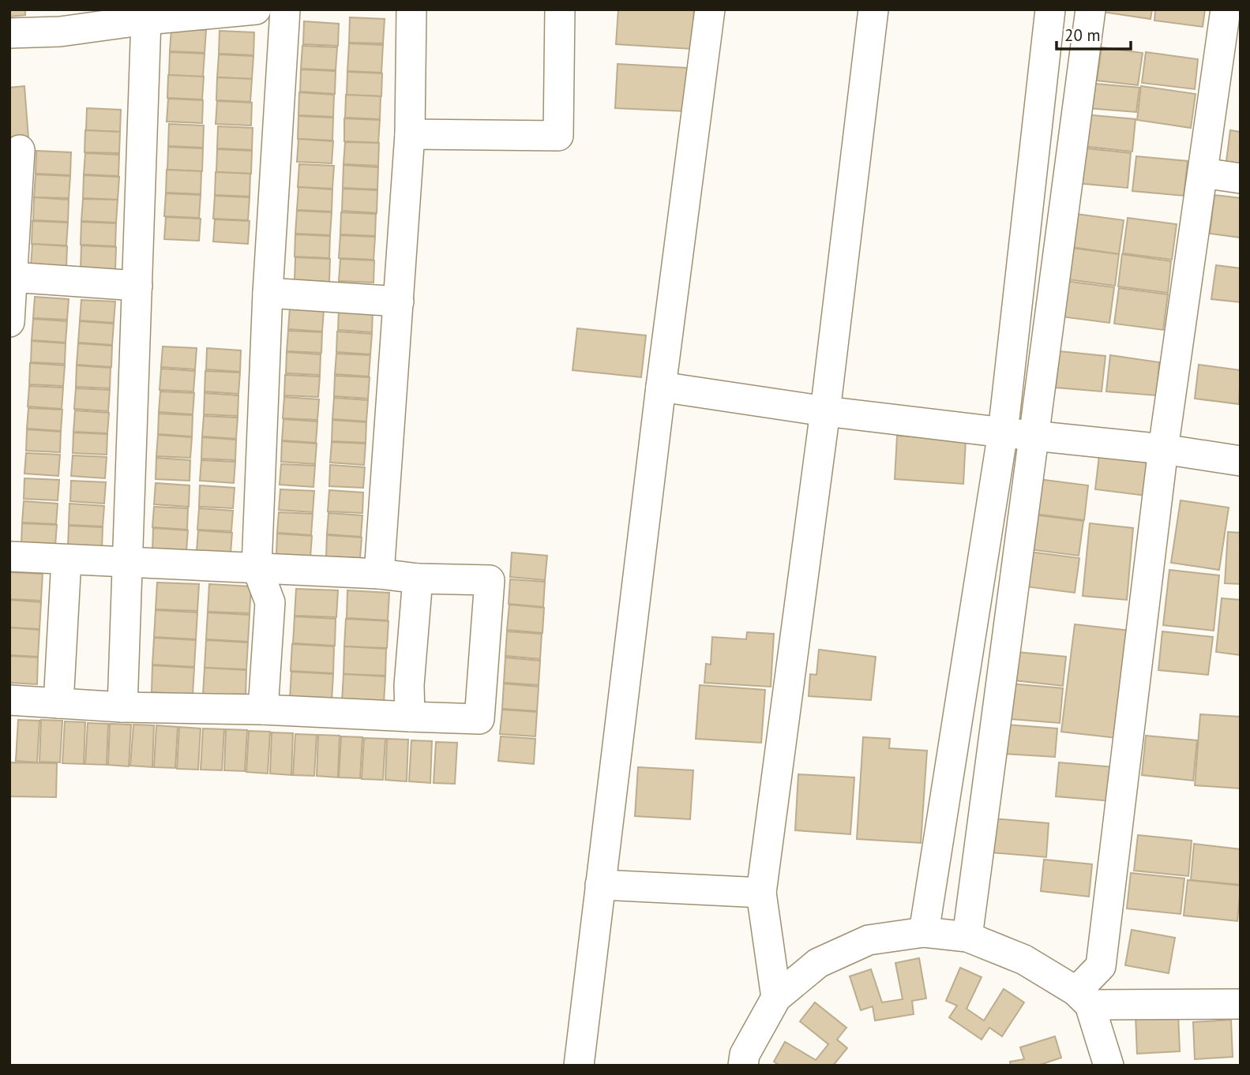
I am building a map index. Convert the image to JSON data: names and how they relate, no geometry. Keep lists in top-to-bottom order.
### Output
{
  "scale_bar": "20 m"
}
